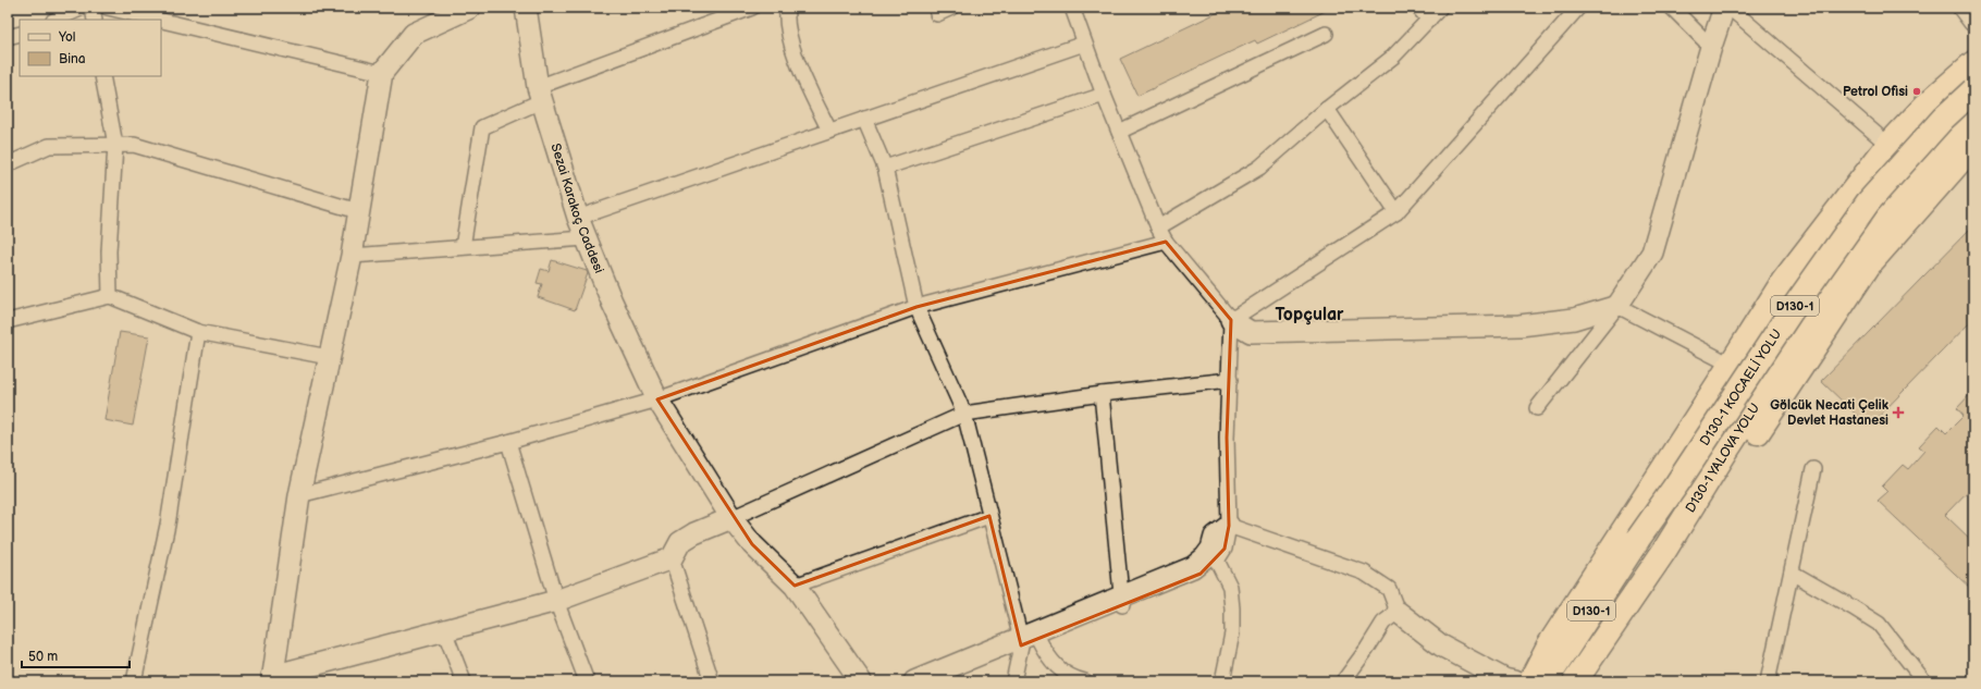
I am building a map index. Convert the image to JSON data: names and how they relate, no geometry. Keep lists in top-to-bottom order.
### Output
{
  "streets": {
    "highway": ["D130-1", "D130-1 KOCAELİ YOLU", "D130-1 YALOVA YOLU"],
    "street": ["Sezai Karakoç Caddesi"]
  },
  "districts": ["Topçular"],
  "places": {
    "other": ["Petrol Ofisi"],
    "health": ["Gölcük Necati Çelik Devlet Hastanesi"]
  },
  "legend": ["Yol", "Bina"],
  "scale_bar": "50 m"
}
